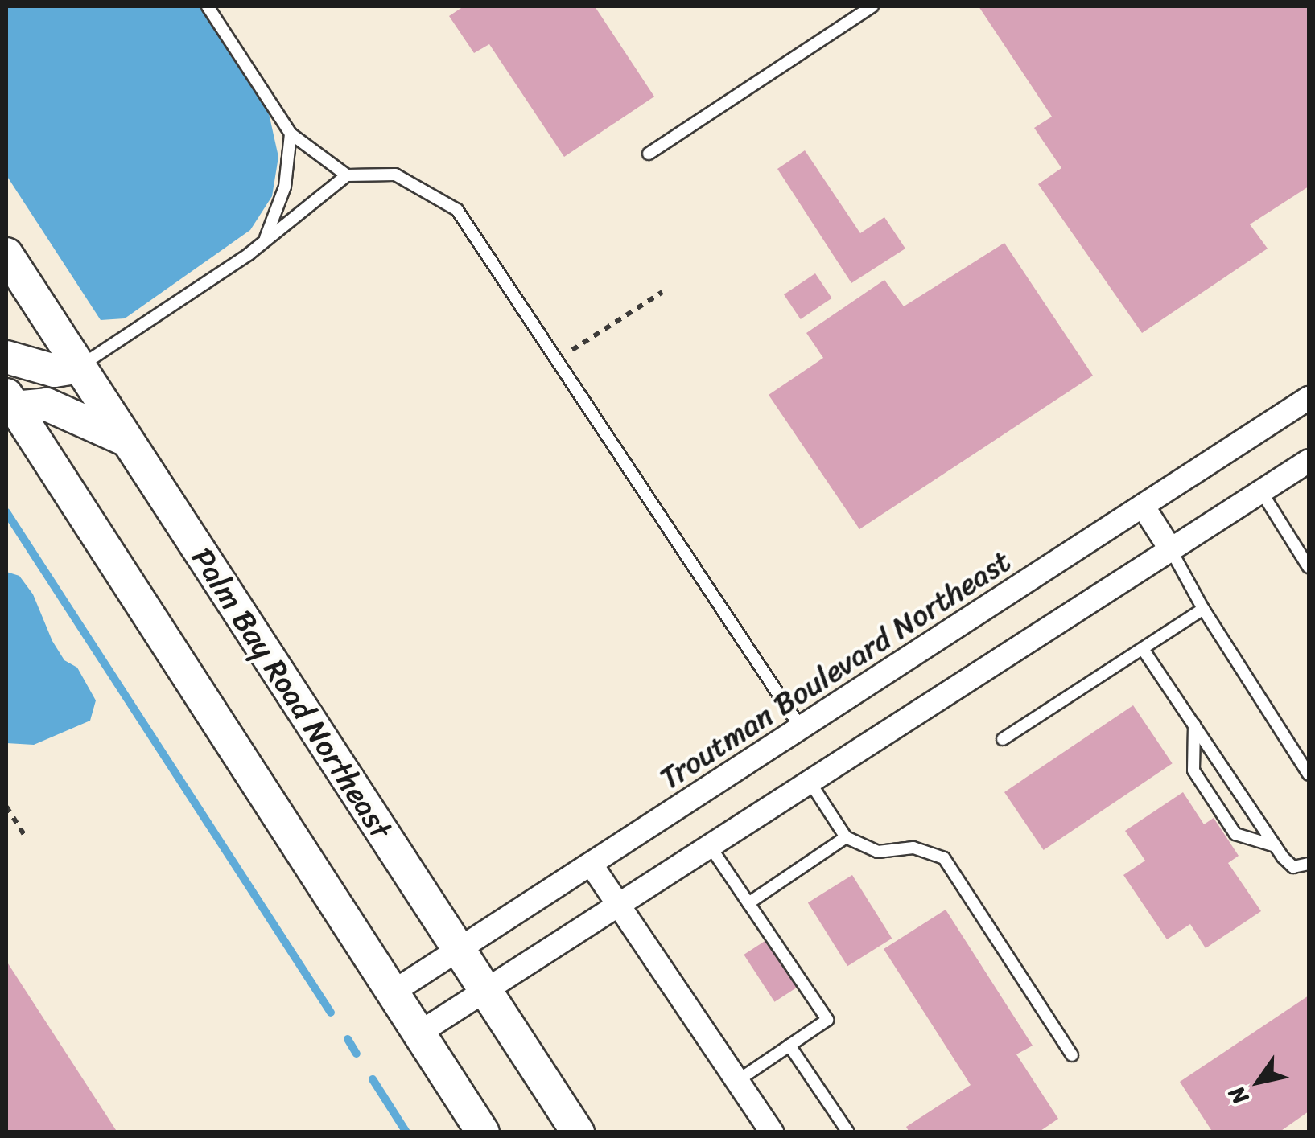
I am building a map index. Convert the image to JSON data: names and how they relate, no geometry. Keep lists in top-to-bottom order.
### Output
{
  "streets": {
    "main road": ["Palm Bay Road Northeast"],
    "street": ["Troutman Boulevard Northeast"]
  },
  "crossings": [
    ["Troutman Boulevard Northeast", "Palm Bay Road Northeast"]
  ],
  "north": "bottom left"
}
